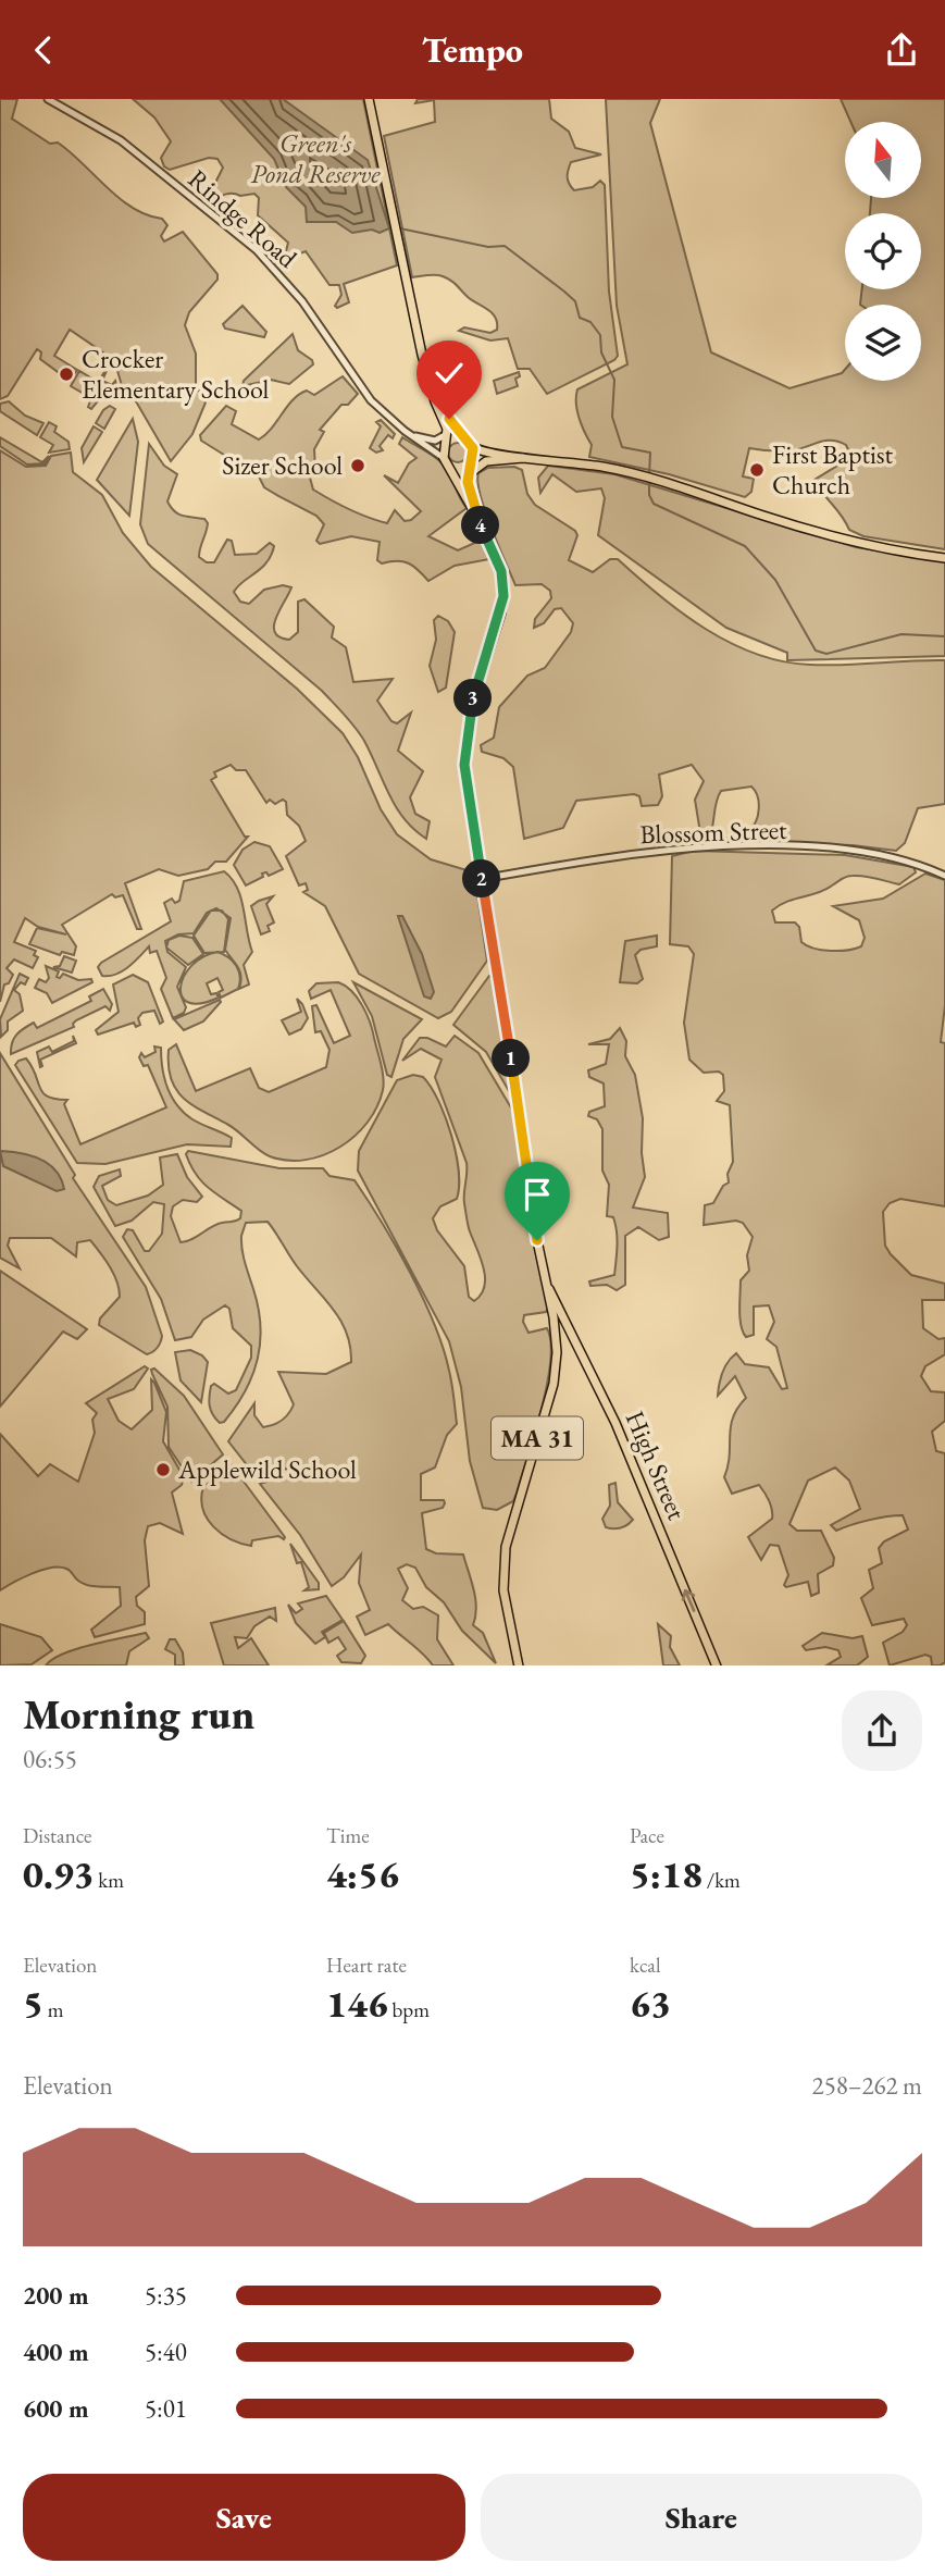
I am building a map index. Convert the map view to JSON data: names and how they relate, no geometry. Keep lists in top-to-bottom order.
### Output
{
  "streets": {
    "main road": ["MA 31", "High Street"],
    "street": ["Rindge Road", "Blossom Street"]
  },
  "crossings": [
    ["Rindge Road", "MA 31"],
    ["Blossom Street", "MA 31"],
    ["MA 31", "High Street"]
  ],
  "one_way": ["High Street"],
  "parks": ["Green's Pond Reserve"],
  "places": [
    "Crocker Elementary School",
    "Sizer School",
    "First Baptist Church",
    "Applewild School"
  ],
  "north": "top",
  "page": {
    "header": "Tempo",
    "pins": [
      "4",
      "3",
      "2",
      "1"
    ],
    "heading": ["Morning run", "06:55"],
    "stats": [
      ["Distance", "0.93 km"],
      ["Time", "4:56"],
      ["Pace", "5:18 /km"],
      ["Elevation", "5 m"],
      ["Heart rate", "146 bpm"],
      ["kcal", "63"]
    ],
    "chart": ["Elevation", "258–262 m"],
    "list": [
      {
        "name": "200 m",
        "note": "5:35"
      },
      {
        "name": "400 m",
        "note": "5:40"
      },
      {
        "name": "600 m",
        "note": "5:01"
      }
    ],
    "buttons": ["Save", "Share"]
  }
}
